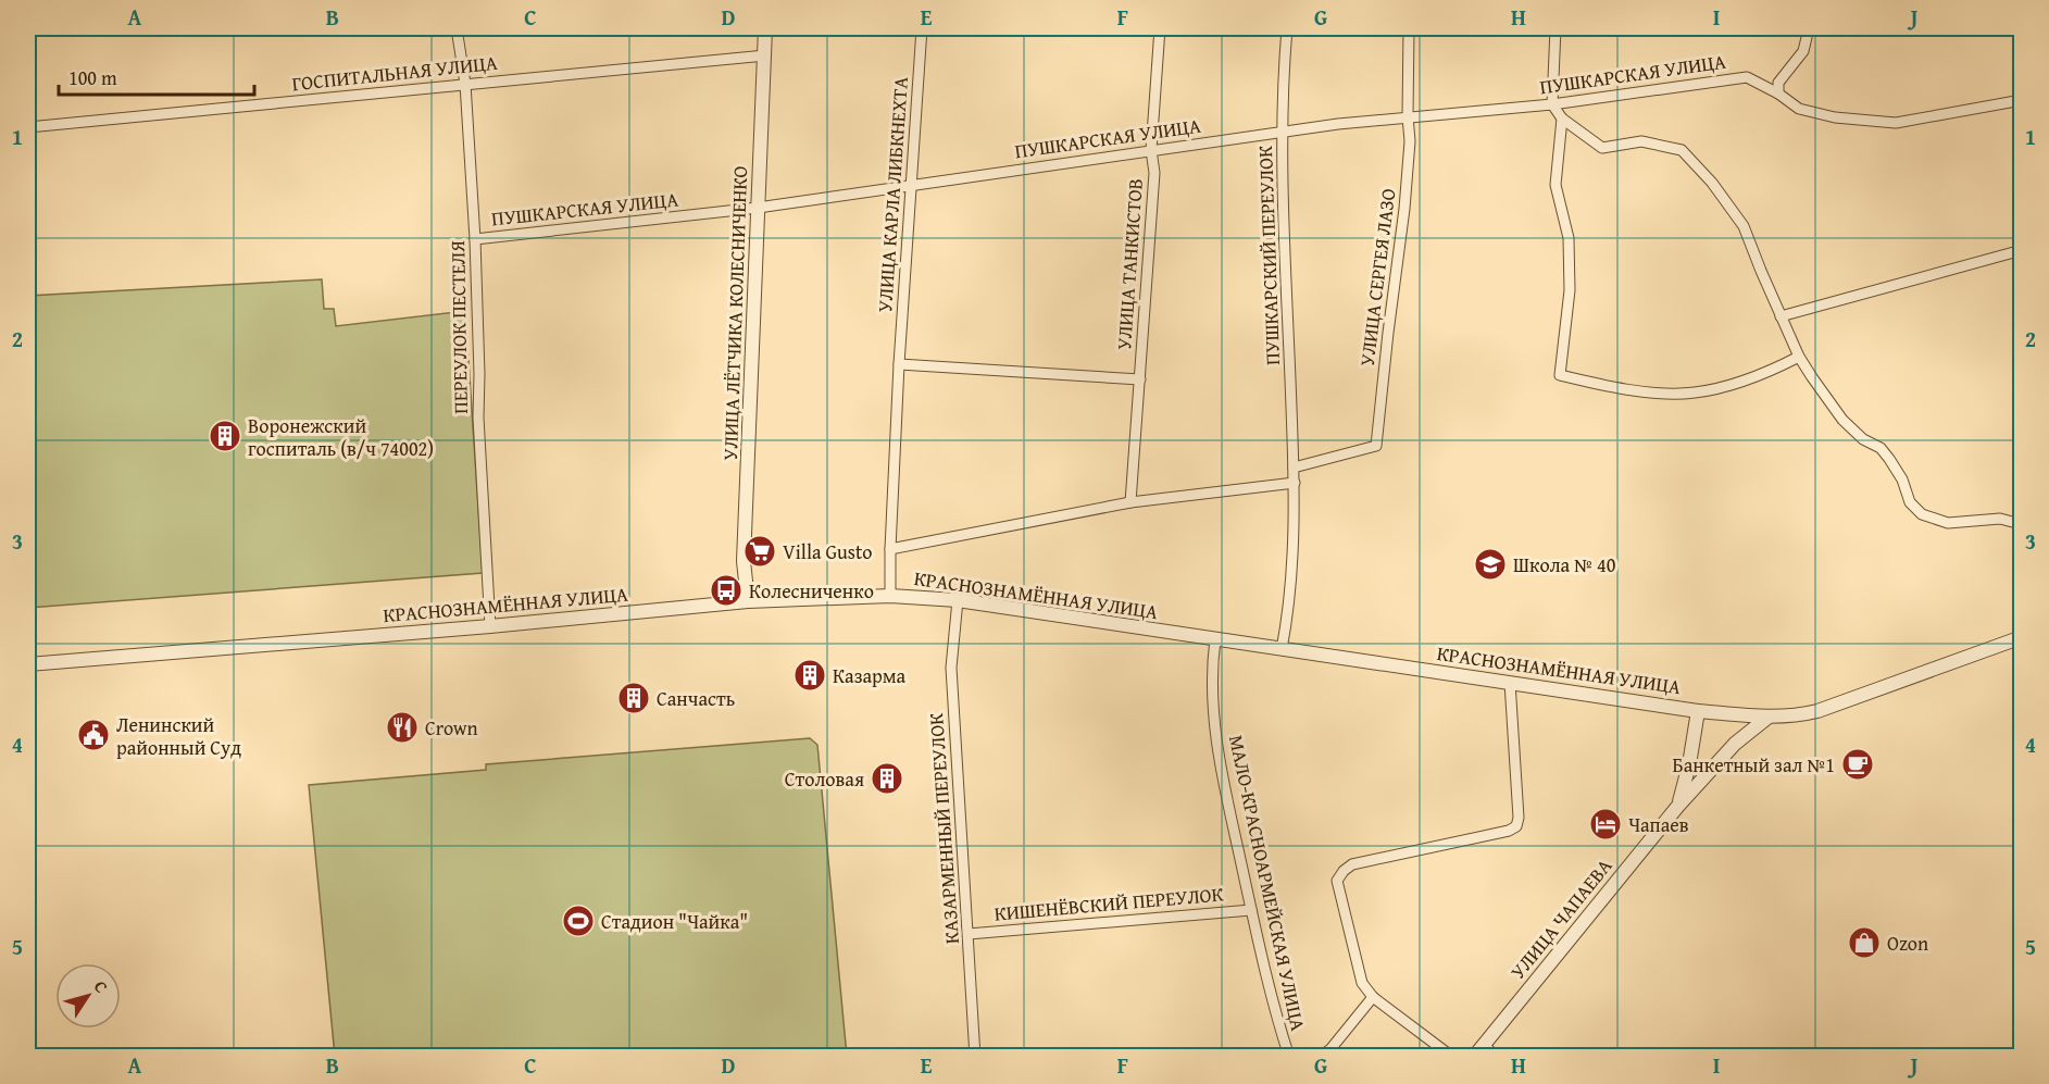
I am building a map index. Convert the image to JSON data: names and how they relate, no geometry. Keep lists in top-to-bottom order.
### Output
{
  "streets": {
    "street": [
      "ГОСПИТАЛЬНАЯ УЛИЦА",
      "ПУШКАРСКАЯ УЛИЦА",
      "УЛИЦА КАРЛА ЛИБКНЕХТА",
      "ПУШКАРСКИЙ ПЕРЕУЛОК",
      "УЛИЦА ТАНКИСТОВ",
      "УЛИЦА СЕРГЕЯ ЛАЗО",
      "УЛИЦА ЛЁТЧИКА КОЛЕСНИЧЕНКО",
      "ПЕРЕУЛОК ПЕСТЕЛЯ",
      "КРАСНОЗНАМЁННАЯ УЛИЦА",
      "КАЗАРМЕННЫЙ ПЕРЕУЛОК",
      "МАЛО-КРАСНОАРМЕЙСКАЯ УЛИЦА",
      "КИШЕНЁВСКИЙ ПЕРЕУЛОК",
      "УЛИЦА ЧАПАЕВА"
    ]
  },
  "crossings": [
    ["ГОСПИТАЛЬНАЯ УЛИЦА", "УЛИЦА ЛЁТЧИКА КОЛЕСНИЧЕНКО"],
    ["ГОСПИТАЛЬНАЯ УЛИЦА", "ПЕРЕУЛОК ПЕСТЕЛЯ"],
    ["ПУШКАРСКАЯ УЛИЦА", "УЛИЦА КАРЛА ЛИБКНЕХТА"],
    ["ПУШКАРСКАЯ УЛИЦА", "ПУШКАРСКИЙ ПЕРЕУЛОК"],
    ["ПУШКАРСКАЯ УЛИЦА", "УЛИЦА ТАНКИСТОВ"],
    ["ПУШКАРСКАЯ УЛИЦА", "УЛИЦА СЕРГЕЯ ЛАЗО"],
    ["ПУШКАРСКАЯ УЛИЦА", "УЛИЦА ЛЁТЧИКА КОЛЕСНИЧЕНКО"],
    ["ПУШКАРСКАЯ УЛИЦА", "ПЕРЕУЛОК ПЕСТЕЛЯ"],
    ["УЛИЦА КАРЛА ЛИБКНЕХТА", "КРАСНОЗНАМЁННАЯ УЛИЦА"],
    ["ПУШКАРСКИЙ ПЕРЕУЛОК", "УЛИЦА СЕРГЕЯ ЛАЗО"],
    ["ПУШКАРСКИЙ ПЕРЕУЛОК", "КРАСНОЗНАМЁННАЯ УЛИЦА"],
    ["УЛИЦА ЛЁТЧИКА КОЛЕСНИЧЕНКО", "КРАСНОЗНАМЁННАЯ УЛИЦА"],
    ["ПЕРЕУЛОК ПЕСТЕЛЯ", "КРАСНОЗНАМЁННАЯ УЛИЦА"],
    ["КРАСНОЗНАМЁННАЯ УЛИЦА", "КАЗАРМЕННЫЙ ПЕРЕУЛОК"],
    ["КРАСНОЗНАМЁННАЯ УЛИЦА", "МАЛО-КРАСНОАРМЕЙСКАЯ УЛИЦА"],
    ["КРАСНОЗНАМЁННАЯ УЛИЦА", "УЛИЦА ЧАПАЕВА"],
    ["КАЗАРМЕННЫЙ ПЕРЕУЛОК", "КИШЕНЁВСКИЙ ПЕРЕУЛОК"],
    ["МАЛО-КРАСНОАРМЕЙСКАЯ УЛИЦА", "КИШЕНЁВСКИЙ ПЕРЕУЛОК"]
  ],
  "places": {
    "building": [
      "Воронежский госпиталь (в/ч 74002)",
      "Казарма",
      "Санчасть",
      "Столовая"
    ],
    "supermarket": ["Villa Gusto"],
    "school or university": ["Школа № 40"],
    "bus stop": ["Колесниченко"],
    "restaurant": ["Crown"],
    "public building": ["Ленинский районный Суд"],
    "cafe": ["Банкетный зал №1"],
    "hotel": ["Чапаев"],
    "sports": ["Стадион \"Чайка\""],
    "shop": ["Ozon"]
  },
  "scale_bar": "100 m",
  "north": "top right",
  "grid": {
    "columns": [
      "A",
      "B",
      "C",
      "D",
      "E",
      "F",
      "G",
      "H",
      "I",
      "J"
    ],
    "rows": [
      "1",
      "2",
      "3",
      "4",
      "5"
    ]
  }
}
